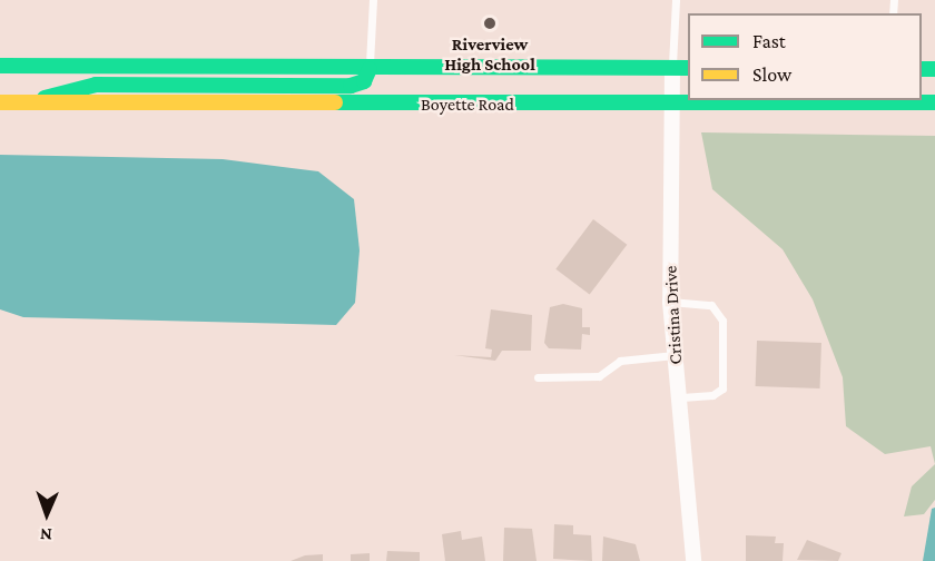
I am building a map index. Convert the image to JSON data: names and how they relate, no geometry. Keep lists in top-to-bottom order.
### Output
{
  "streets": {
    "main road": ["Boyette Road"],
    "street": ["Cristina Drive"]
  },
  "crossings": [
    ["Boyette Road", "Cristina Drive"]
  ],
  "places": ["Riverview High School"],
  "legend": ["Fast", "Slow"],
  "north": "bottom"
}
